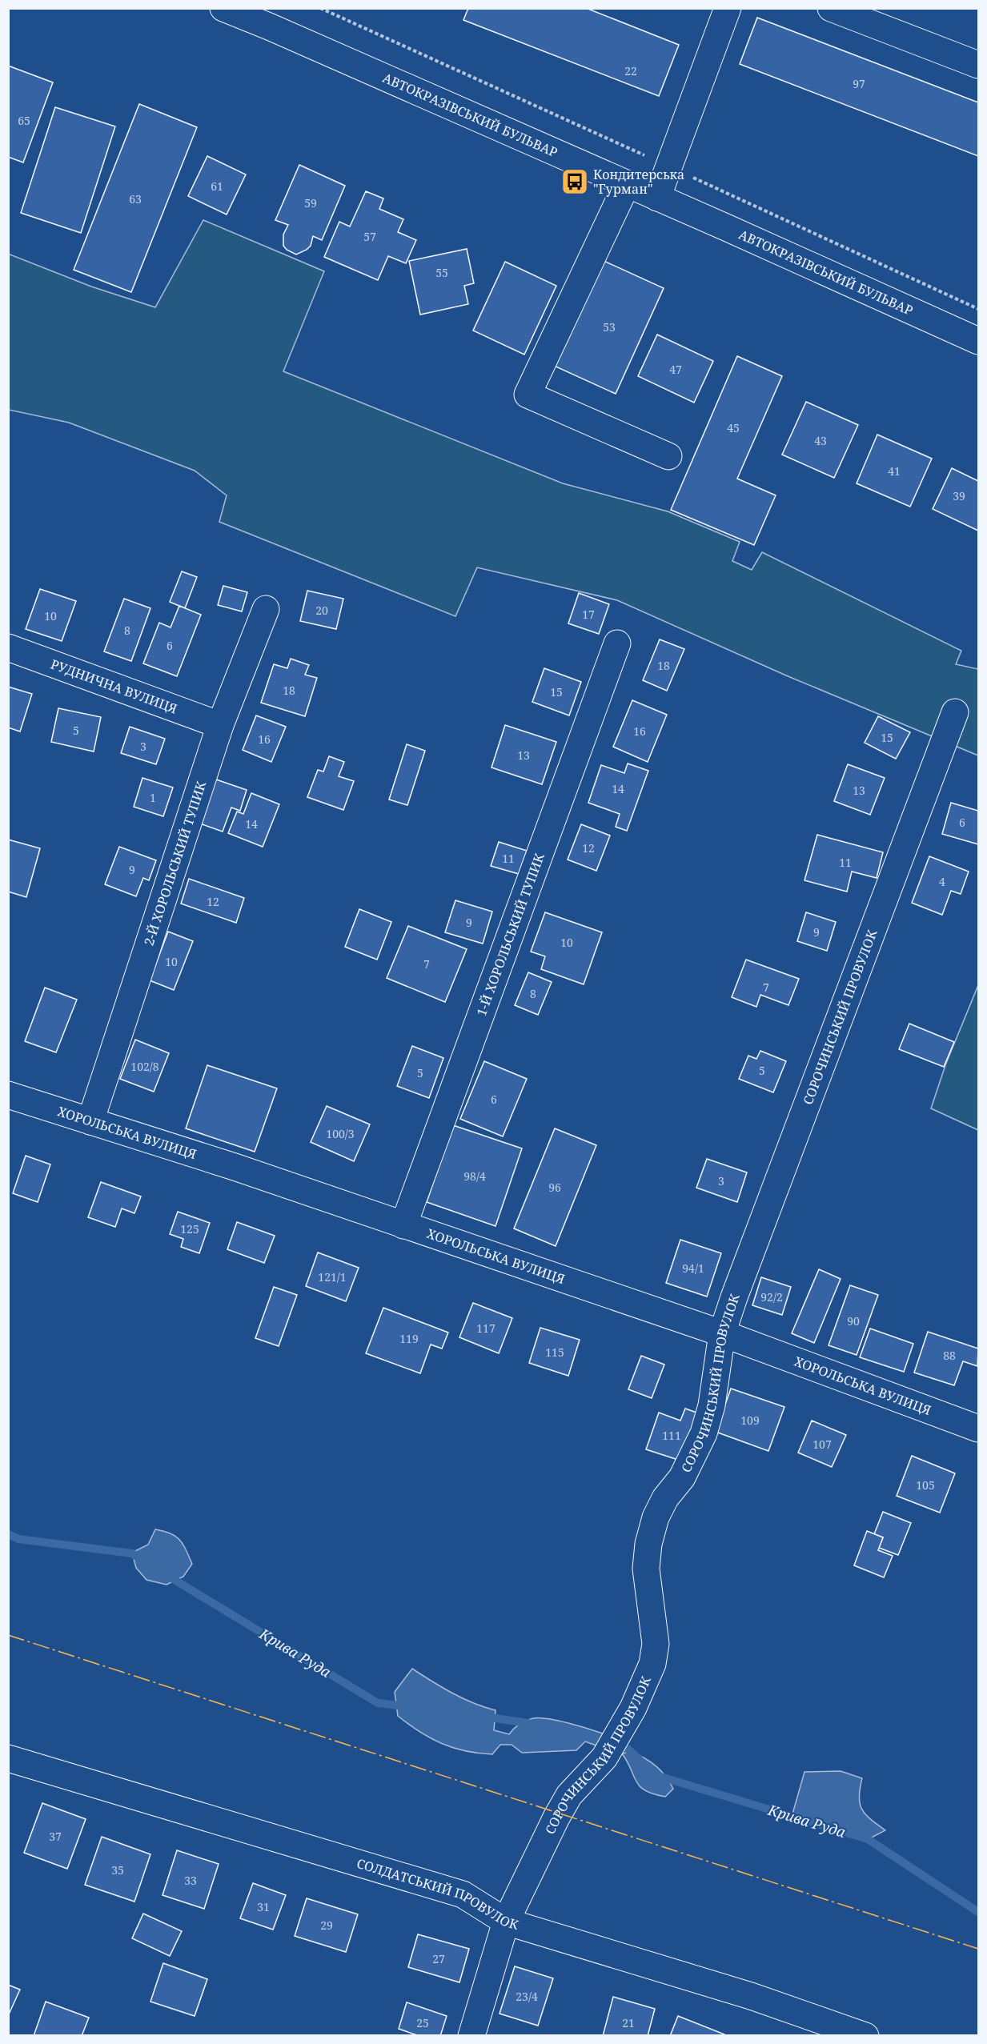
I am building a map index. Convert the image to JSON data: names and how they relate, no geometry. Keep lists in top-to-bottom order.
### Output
{
  "streets": {
    "street": [
      "АВТОКРАЗІВСЬКИЙ БУЛЬВАР",
      "РУДНИЧНА ВУЛИЦЯ",
      "2-Й ХОРОЛЬСЬКИЙ ТУПИК",
      "1-Й ХОРОЛЬСЬКИЙ ТУПИК",
      "СОРОЧИНСЬКИЙ ПРОВУЛОК",
      "ХОРОЛЬСЬКА ВУЛИЦЯ",
      "СОЛДАТСЬКИЙ ПРОВУЛОК"
    ]
  },
  "crossings": [
    ["РУДНИЧНА ВУЛИЦЯ", "2-Й ХОРОЛЬСЬКИЙ ТУПИК"],
    ["2-Й ХОРОЛЬСЬКИЙ ТУПИК", "ХОРОЛЬСЬКА ВУЛИЦЯ"],
    ["1-Й ХОРОЛЬСЬКИЙ ТУПИК", "ХОРОЛЬСЬКА ВУЛИЦЯ"],
    ["СОРОЧИНСЬКИЙ ПРОВУЛОК", "ХОРОЛЬСЬКА ВУЛИЦЯ"],
    ["СОРОЧИНСЬКИЙ ПРОВУЛОК", "СОЛДАТСЬКИЙ ПРОВУЛОК"]
  ],
  "water": ["Крива Руда"],
  "places": {
    "bus stop": ["Кондитерська \"Гурман\""]
  },
  "house_numbers": [
    "22",
    "97",
    "65",
    "61",
    "63",
    "59",
    "57",
    "55",
    "53",
    "47",
    "45",
    "43",
    "41",
    "39",
    "20",
    "17",
    "10",
    "8",
    "6",
    "18",
    "18",
    "15",
    "5",
    "16",
    "15",
    "16",
    "3",
    "13",
    "14",
    "13",
    "1",
    "6",
    "14",
    "12",
    "11",
    "11",
    "9",
    "4",
    "12",
    "9",
    "9",
    "10",
    "10",
    "7",
    "7",
    "8",
    "102/8",
    "5",
    "5",
    "6",
    "100/3",
    "98/4",
    "3",
    "96",
    "125",
    "94/1",
    "121/1",
    "92/2",
    "90",
    "117",
    "119",
    "115",
    "88",
    "109",
    "111",
    "107",
    "105",
    "37",
    "35",
    "33",
    "31",
    "29",
    "27",
    "23/4",
    "25",
    "21"
  ]
}
